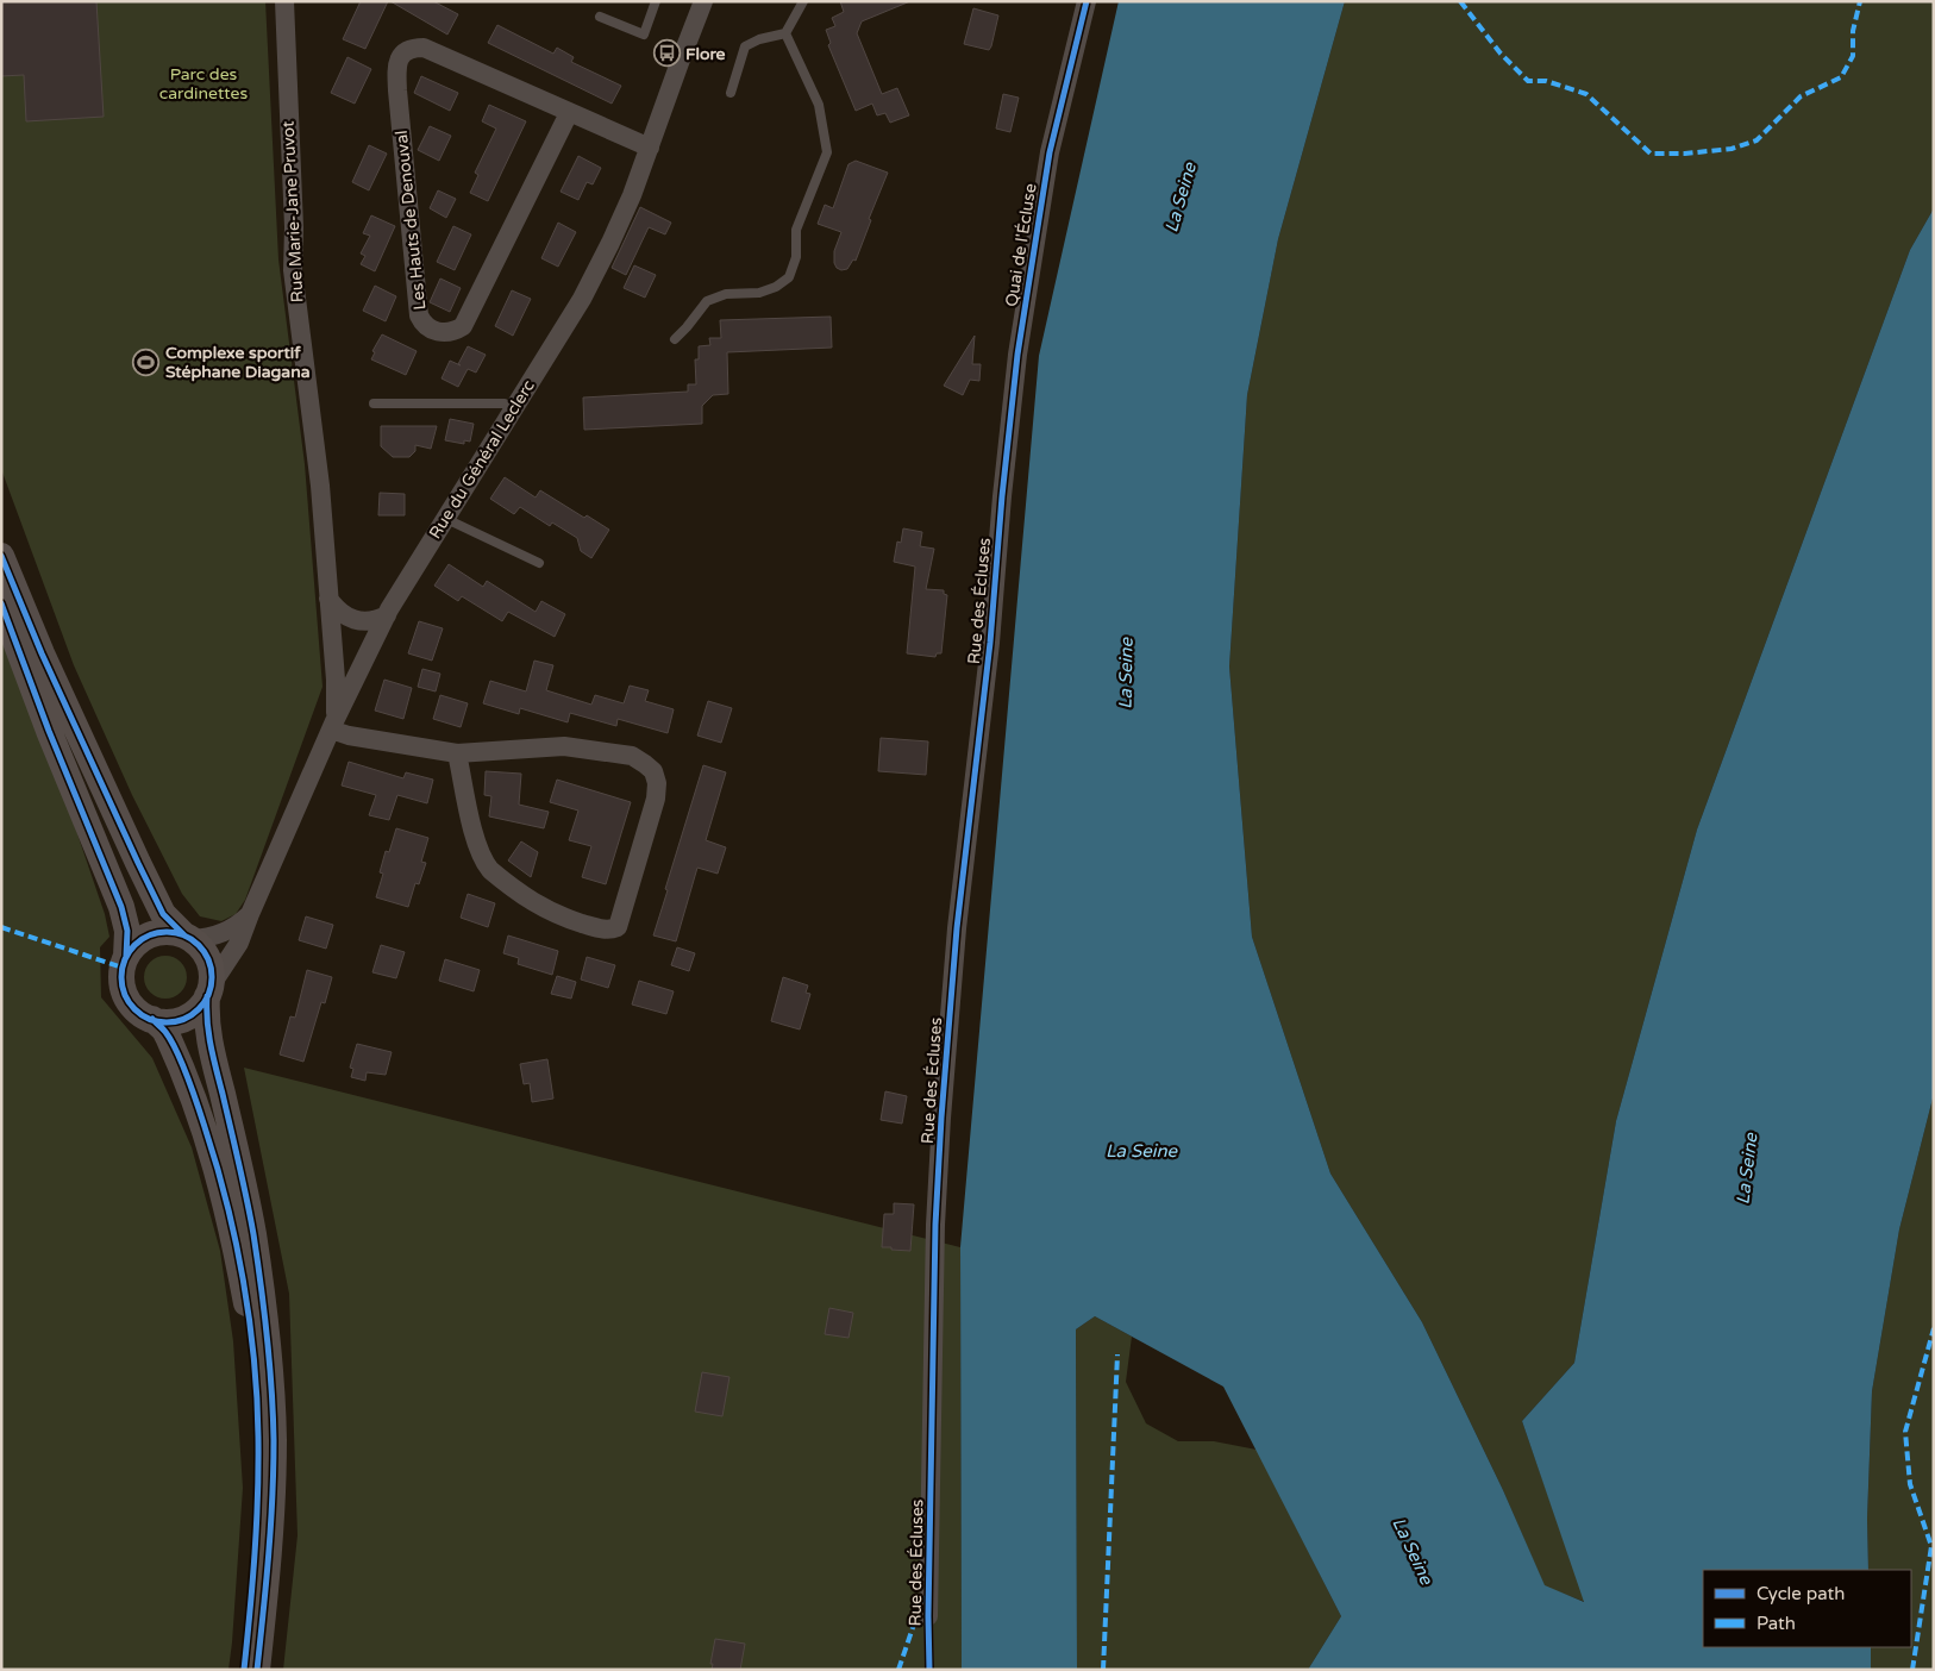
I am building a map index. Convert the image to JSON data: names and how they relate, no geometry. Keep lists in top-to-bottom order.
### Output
{
  "streets": {
    "street": [
      "Rue Marie-Jane Pruvot",
      "Les Hauts de Denouval",
      "Quai de l'Écluse",
      "Rue du Général Leclerc",
      "Rue des Écluses"
    ]
  },
  "crossings": [
    ["Rue Marie-Jane Pruvot", "Rue du Général Leclerc"],
    ["Les Hauts de Denouval", "Rue du Général Leclerc"],
    ["Quai de l'Écluse", "Rue des Écluses"]
  ],
  "water": ["La Seine"],
  "parks": ["Parc des cardinettes"],
  "places": {
    "bus stop": ["Flore"],
    "sports": ["Complexe sportif Stéphane Diagana"]
  },
  "legend": ["Cycle path", "Path"]
}
